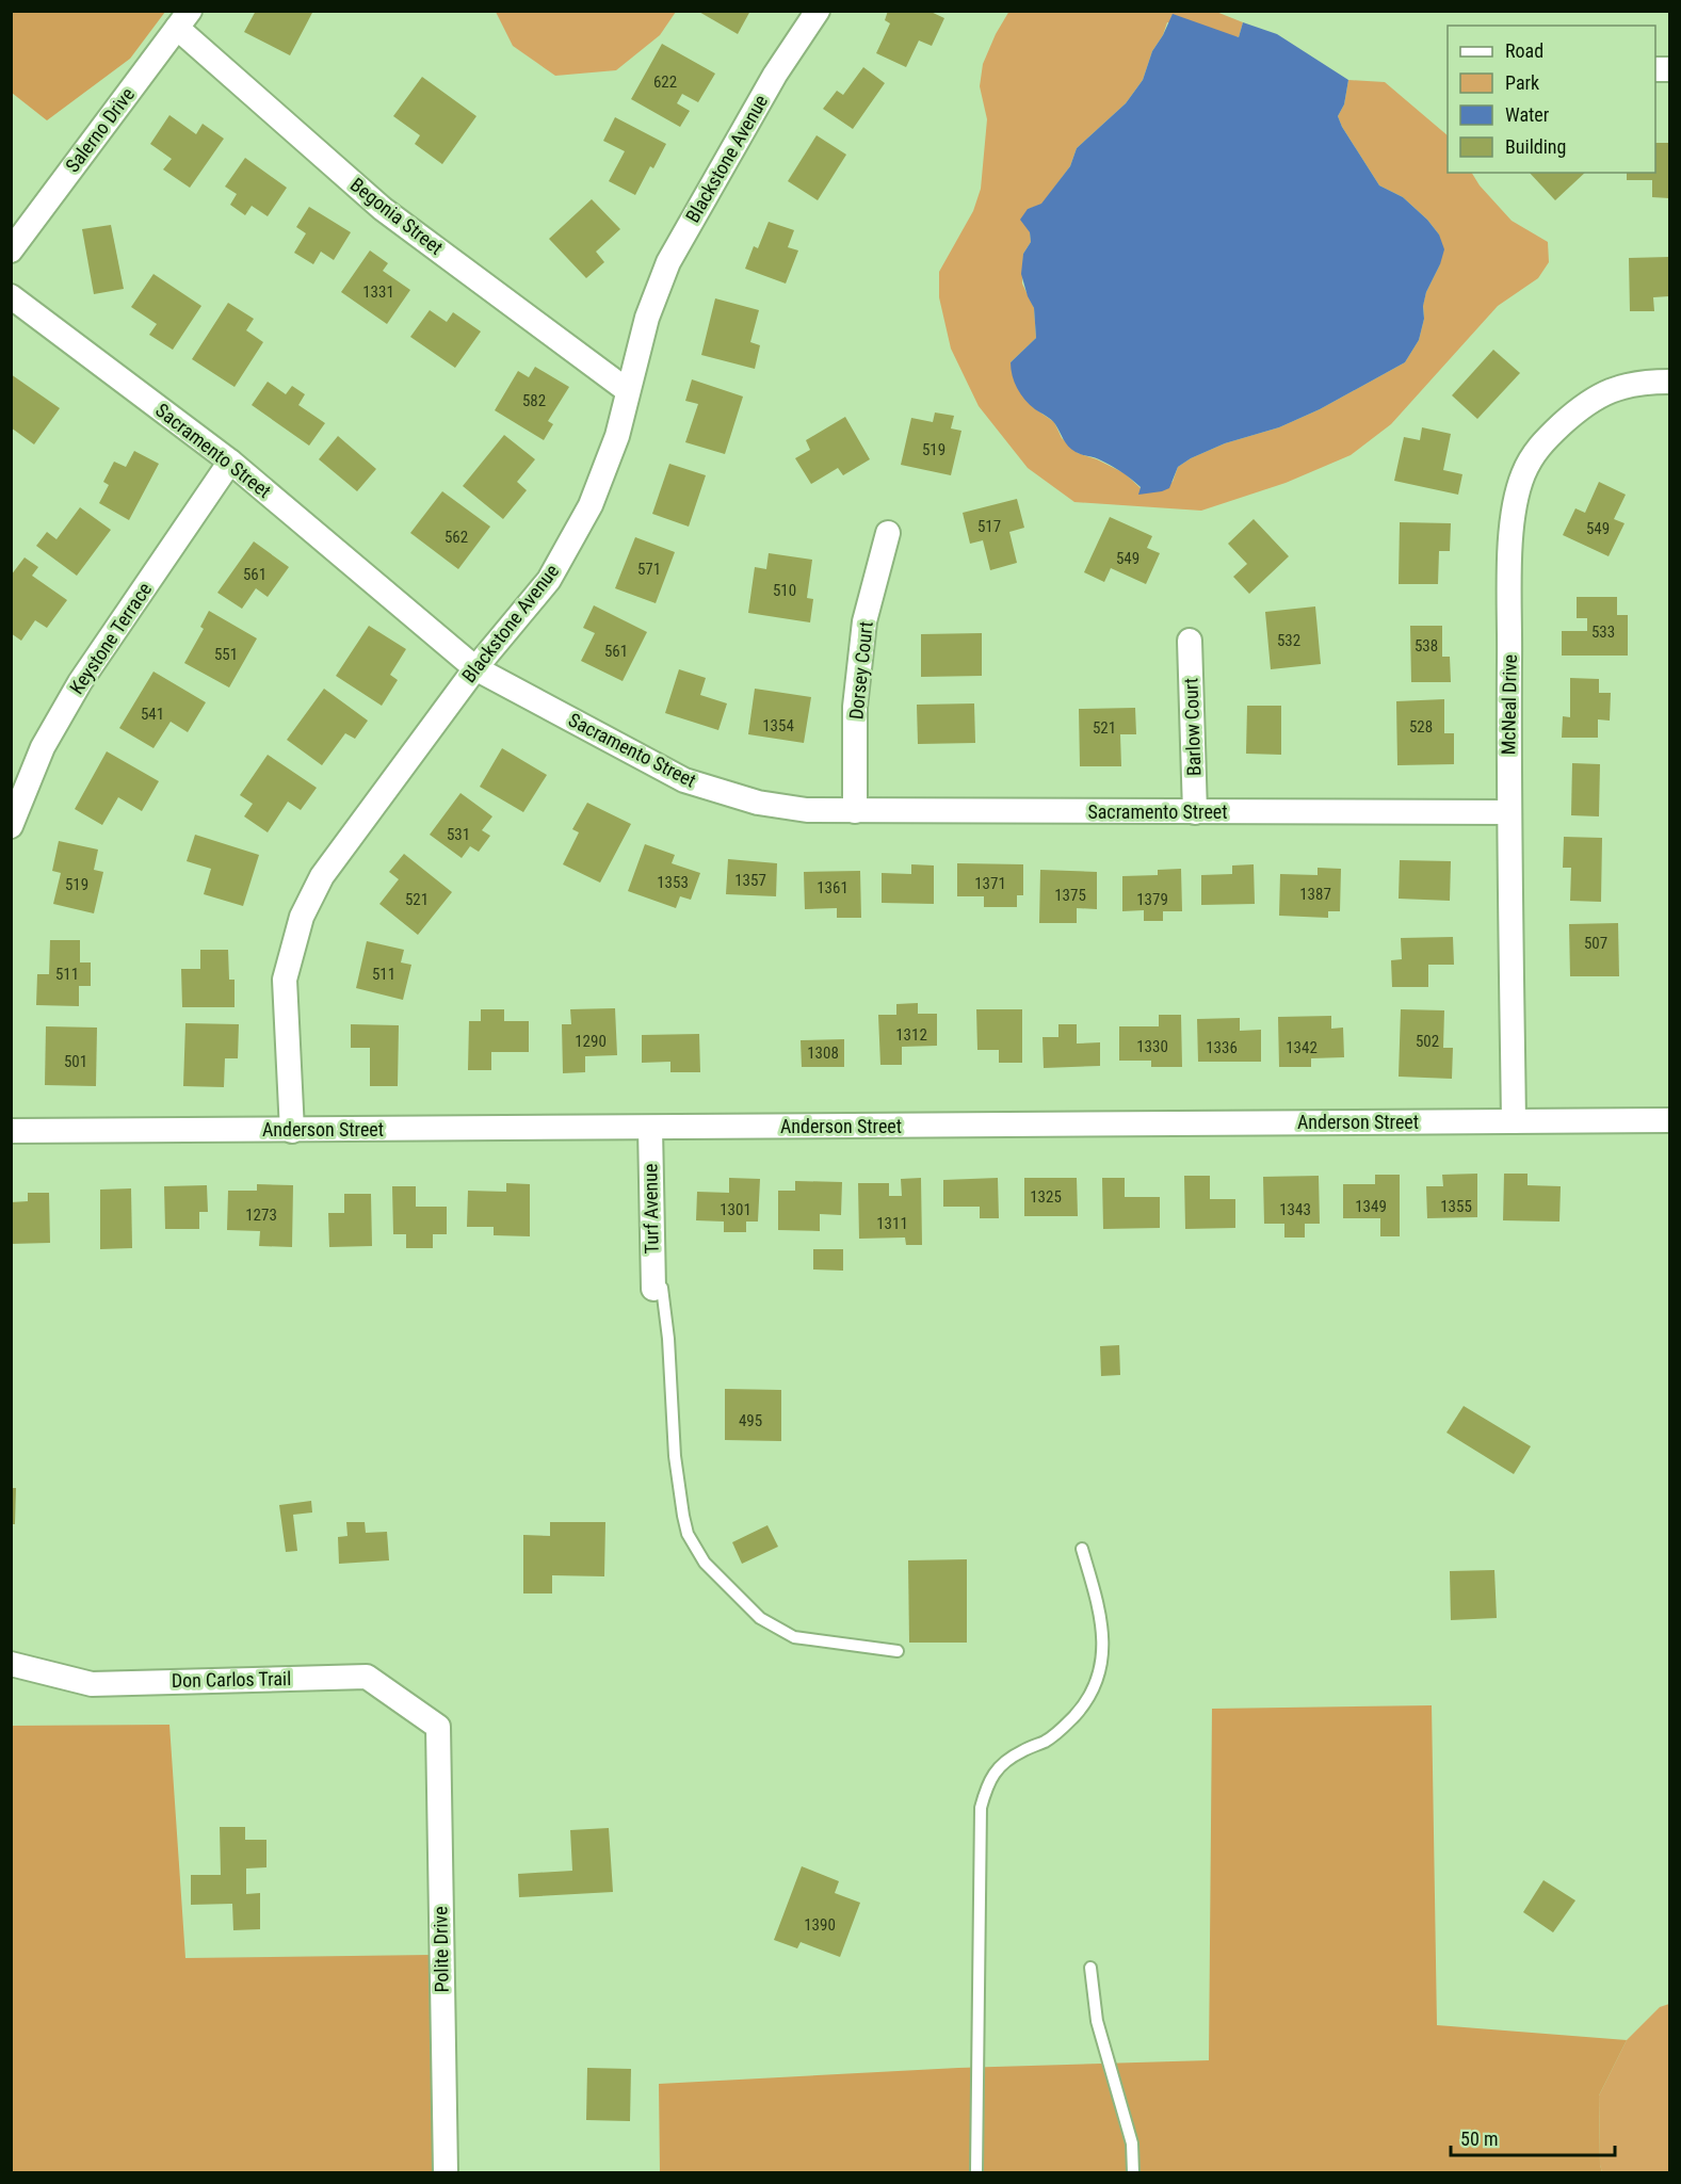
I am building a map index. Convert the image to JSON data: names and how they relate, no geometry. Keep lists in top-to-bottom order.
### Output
{
  "streets": {
    "street": [
      "Salerno Drive",
      "Blackstone Avenue",
      "Begonia Street",
      "Sacramento Street",
      "Keystone Terrace",
      "Dorsey Court",
      "McNeal Drive",
      "Barlow Court",
      "Anderson Street",
      "Turf Avenue",
      "Don Carlos Trail",
      "Polite Drive"
    ]
  },
  "crossings": [
    ["Salerno Drive", "Begonia Street"],
    ["Blackstone Avenue", "Begonia Street"],
    ["Blackstone Avenue", "Sacramento Street"],
    ["Blackstone Avenue", "Anderson Street"],
    ["Sacramento Street", "Keystone Terrace"],
    ["Sacramento Street", "Dorsey Court"],
    ["Sacramento Street", "McNeal Drive"],
    ["Sacramento Street", "Barlow Court"],
    ["McNeal Drive", "Anderson Street"],
    ["Anderson Street", "Turf Avenue"],
    ["Don Carlos Trail", "Polite Drive"]
  ],
  "house_numbers": [
    "622",
    "1331",
    "582",
    "519",
    "517",
    "549",
    "562",
    "549",
    "571",
    "561",
    "510",
    "533",
    "532",
    "538",
    "561",
    "551",
    "541",
    "1354",
    "528",
    "521",
    "531",
    "1357",
    "1353",
    "1371",
    "519",
    "1361",
    "1387",
    "1375",
    "521",
    "1379",
    "507",
    "511",
    "511",
    "1312",
    "1290",
    "502",
    "1330",
    "1336",
    "1342",
    "1308",
    "501",
    "1325",
    "1349",
    "1355",
    "1301",
    "1343",
    "1273",
    "1311",
    "495",
    "1390"
  ],
  "legend": [
    "Road",
    "Park",
    "Water",
    "Building"
  ],
  "scale_bar": "50 m"
}
